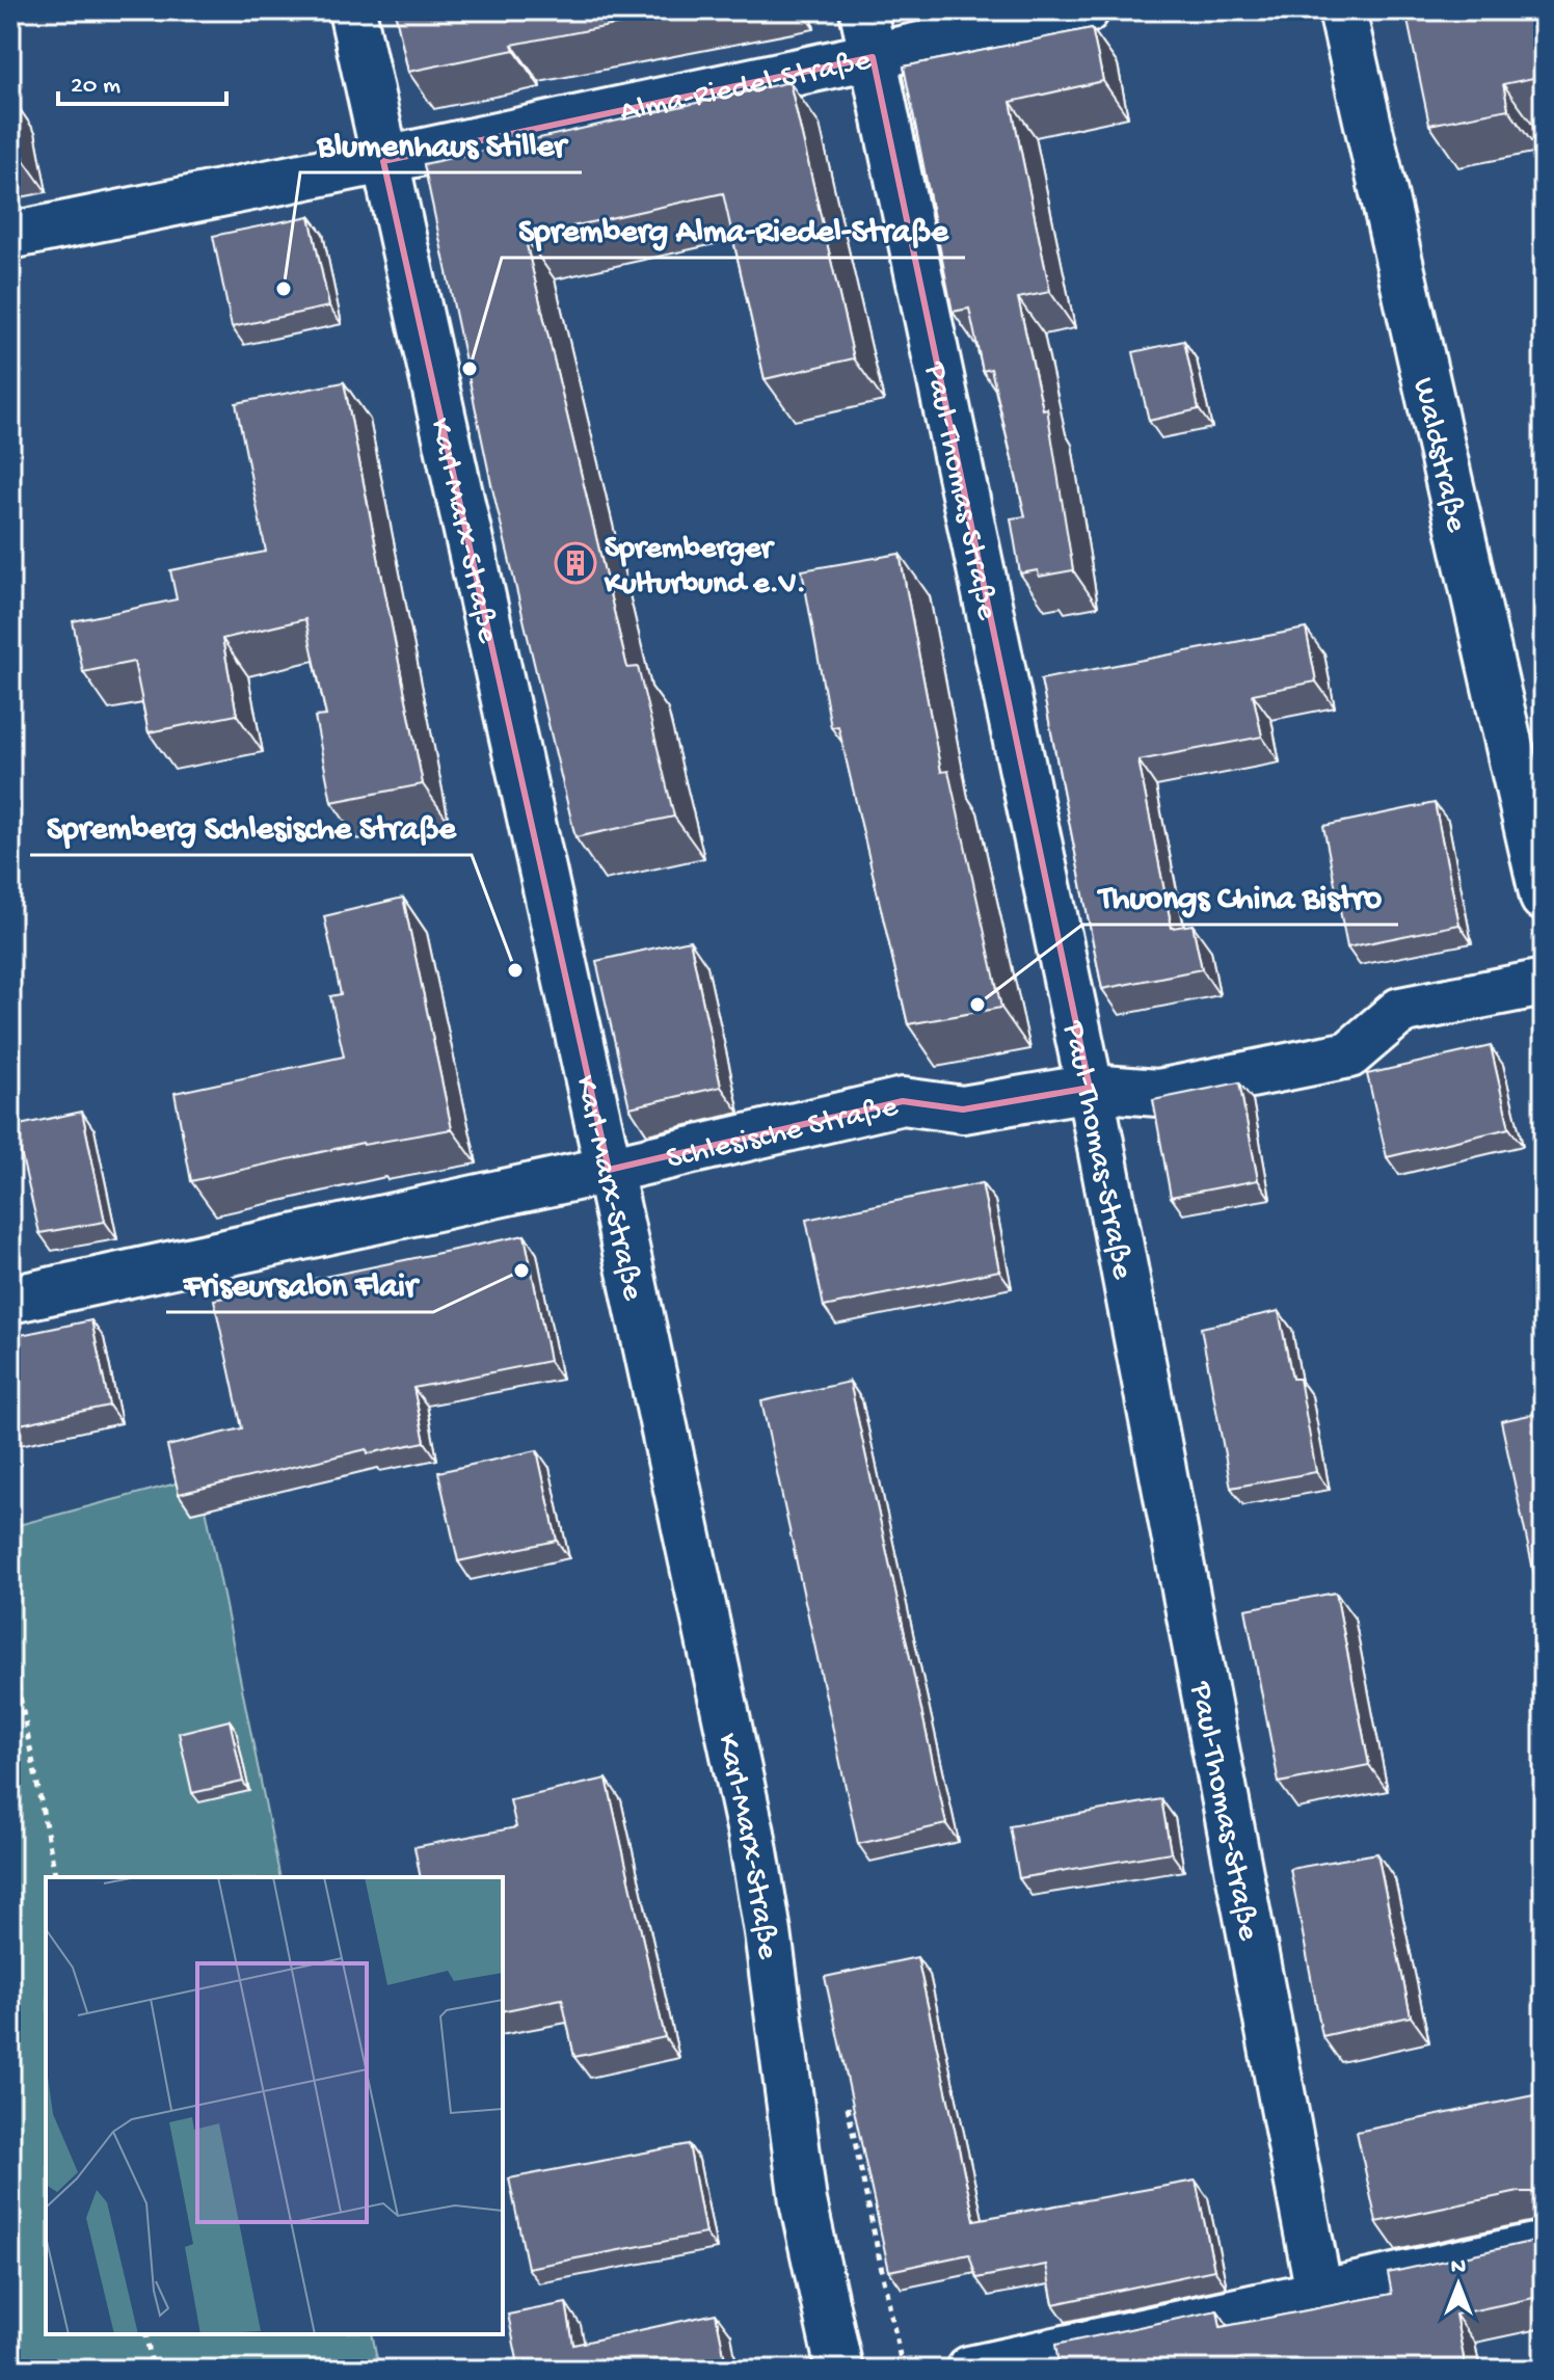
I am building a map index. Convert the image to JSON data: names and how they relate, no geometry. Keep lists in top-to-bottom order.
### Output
{
  "streets": {
    "street": [
      "Alma-Riedel-Straße",
      "Waldstraße",
      "Paul-Thomas-Straße",
      "Karl-Marx-Straße",
      "Schlesische Straße"
    ]
  },
  "crossings": [
    ["Alma-Riedel-Straße", "Paul-Thomas-Straße"],
    ["Alma-Riedel-Straße", "Karl-Marx-Straße"],
    ["Paul-Thomas-Straße", "Schlesische Straße"],
    ["Karl-Marx-Straße", "Schlesische Straße"]
  ],
  "places": {
    "other": [
      "Blumenhaus Stiller",
      "Spremberg Alma-Riedel-Straße",
      "Spremberg Schlesische Straße",
      "Thuongs China Bistro",
      "Friseursalon Flair"
    ],
    "building": ["Spremberger Kulturbund e.V."]
  },
  "scale_bar": "20 m",
  "north": "top"
}
